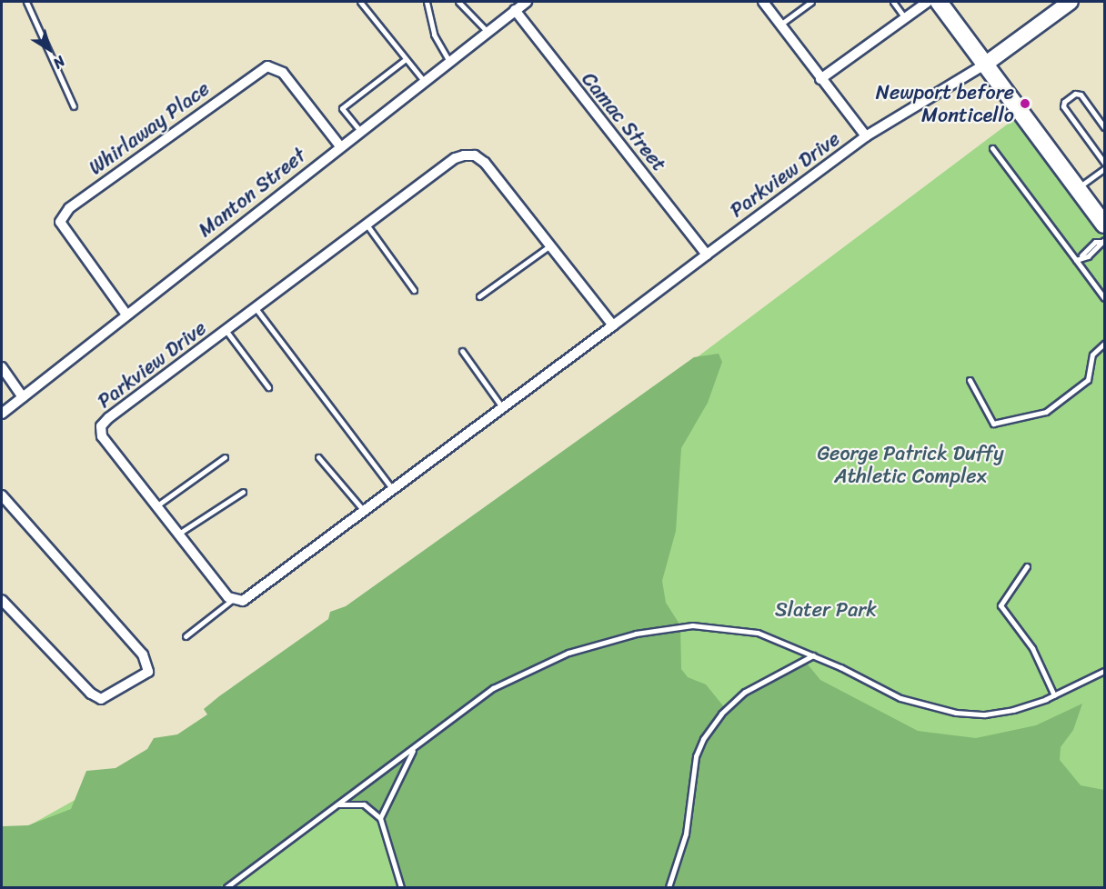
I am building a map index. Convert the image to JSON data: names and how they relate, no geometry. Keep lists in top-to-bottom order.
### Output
{
  "streets": {
    "street": [
      "Camac Street",
      "Whirlaway Place",
      "Parkview Drive",
      "Manton Street"
    ]
  },
  "crossings": [
    ["Camac Street", "Parkview Drive"],
    ["Camac Street", "Manton Street"],
    ["Whirlaway Place", "Manton Street"]
  ],
  "parks": ["George Patrick Duffy Athletic Complex", "Slater Park"],
  "places": ["Newport before Monticello"],
  "north": "bottom right"
}
